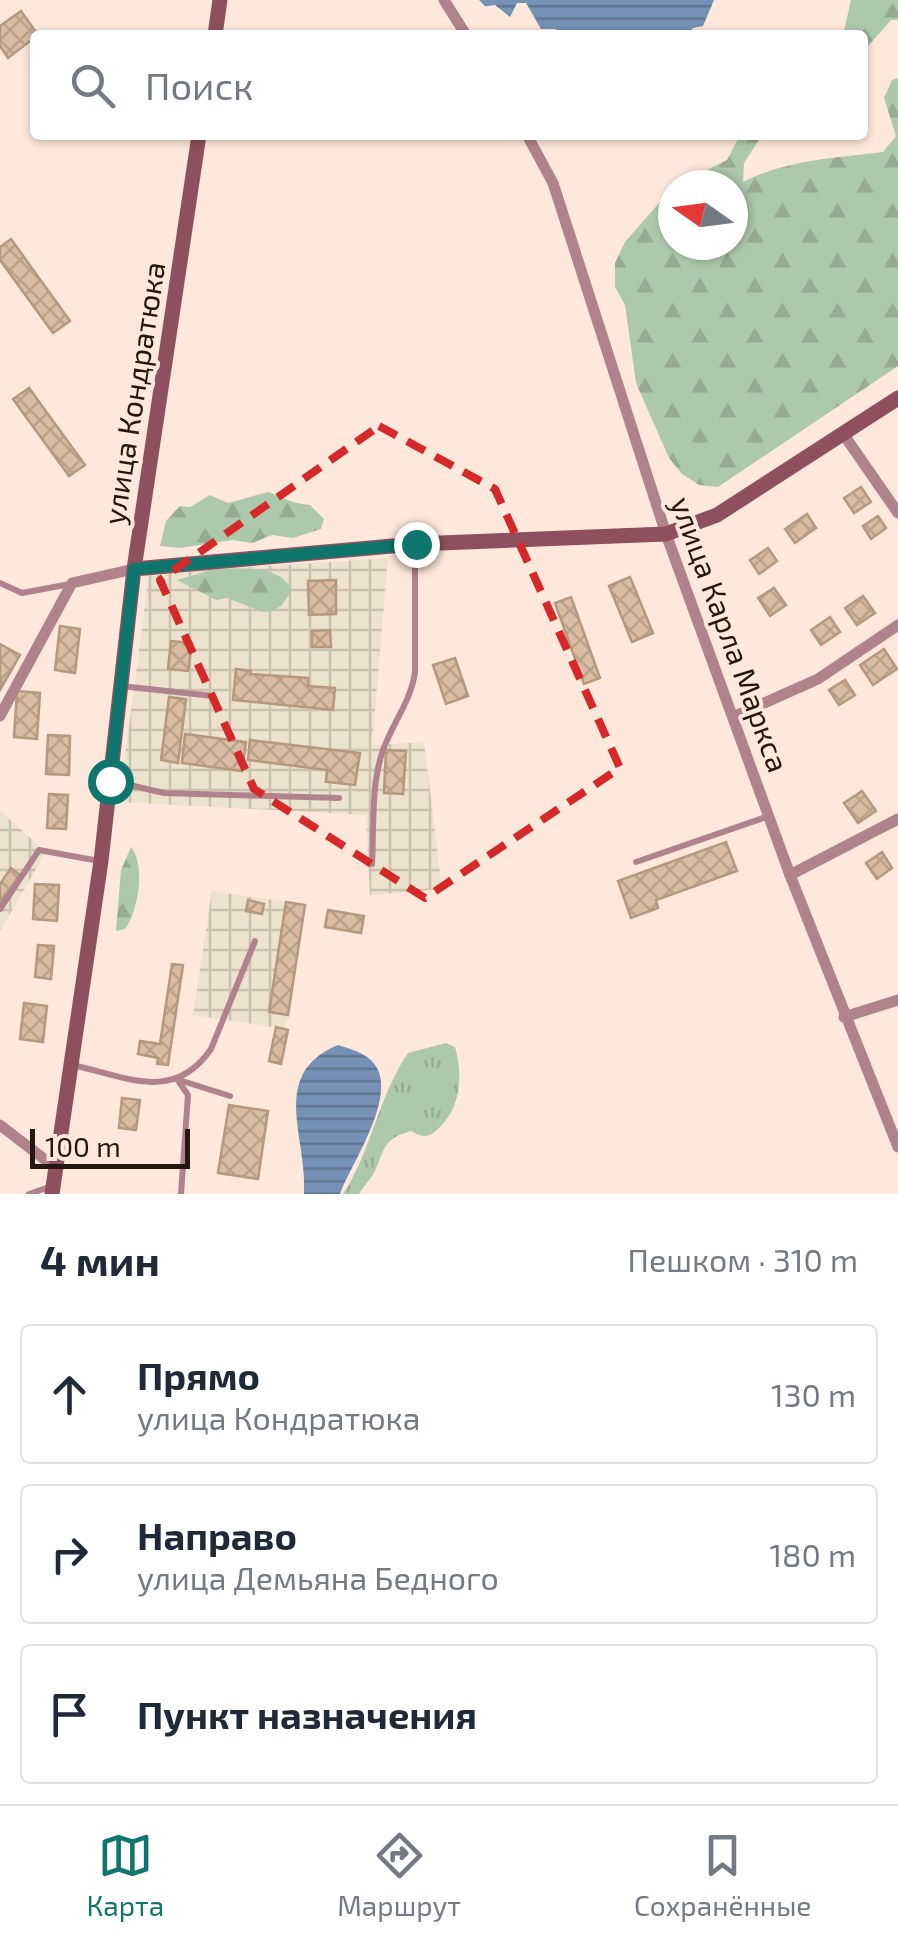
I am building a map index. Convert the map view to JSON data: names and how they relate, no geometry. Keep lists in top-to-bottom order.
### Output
{
  "streets": {
    "main road": ["улица Кондратюка"],
    "street": ["улица Карла Маркса"]
  },
  "scale_bar": "100 m",
  "north": "left",
  "page": {
    "search": "Поиск",
    "scale": "100 m",
    "heading": ["4 мин", "Пешком · 310 m"],
    "list": [
      ["Прямо", "улица Кондратюка", "130 m"],
      ["Направо", "улица Демьяна Бедного", "180 m"],
      "Пункт назначения"
    ],
    "nav": ["Карта", "Маршрут", "Сохранённые"]
  }
}
